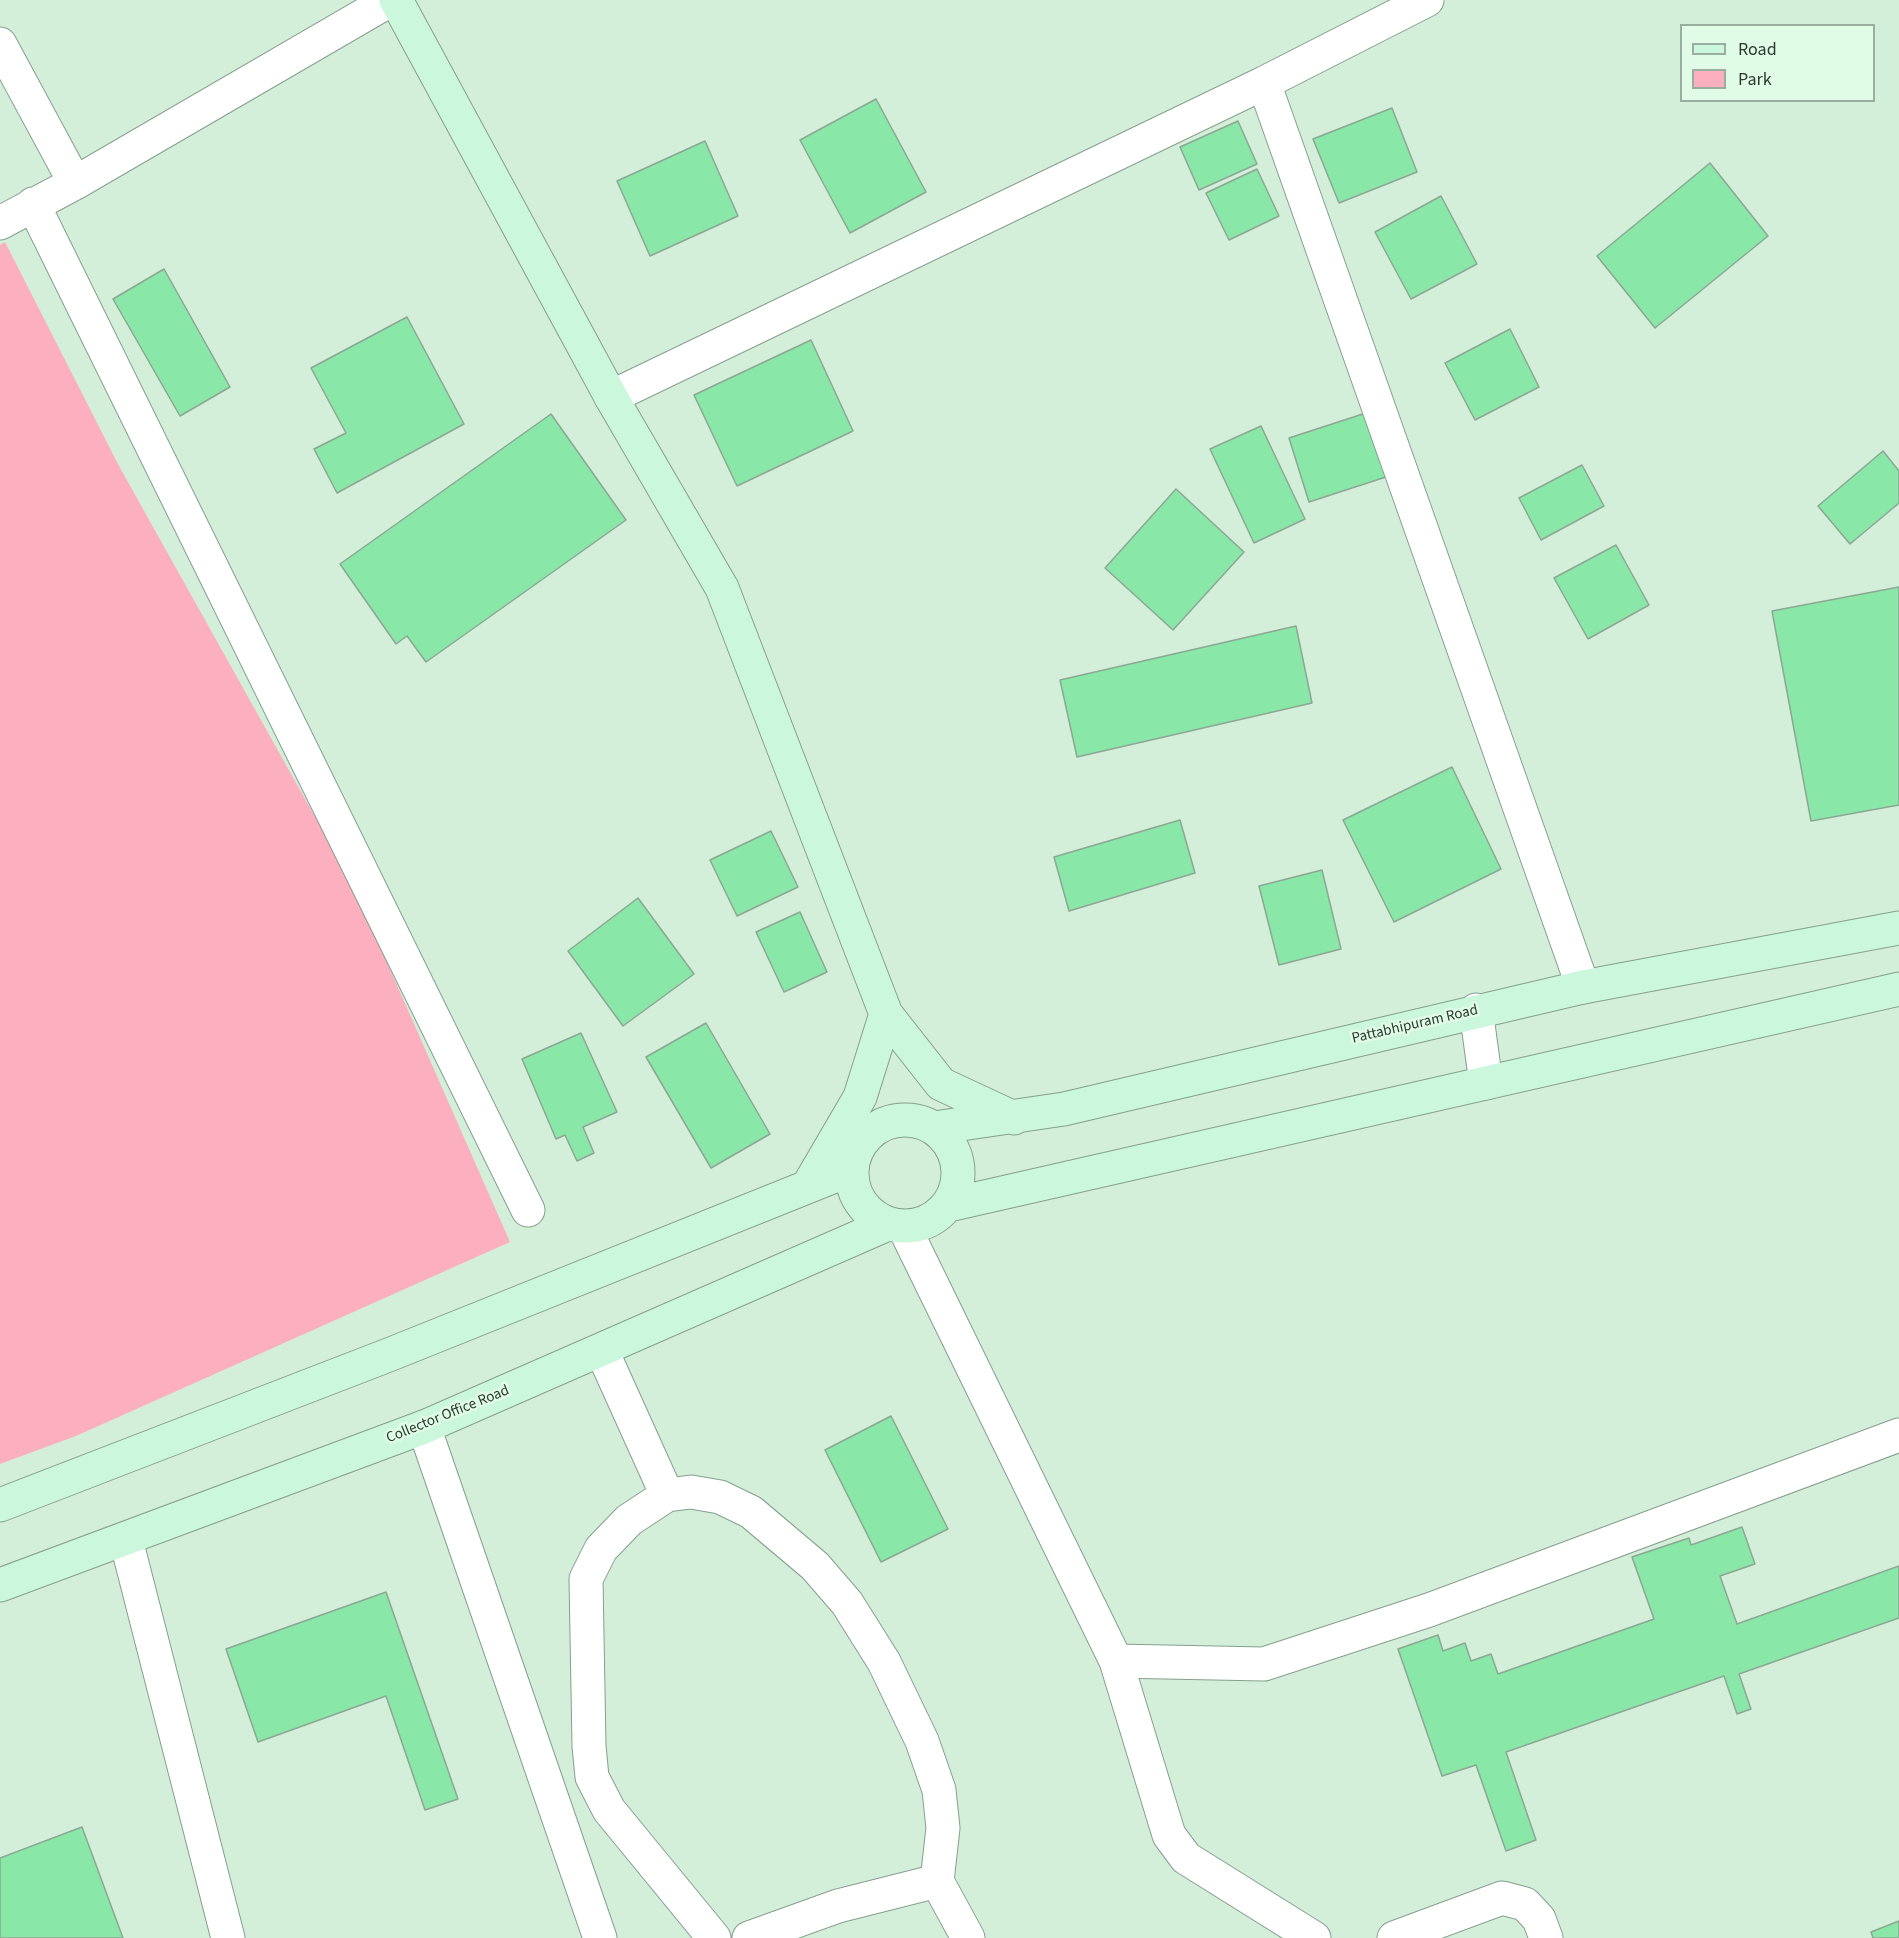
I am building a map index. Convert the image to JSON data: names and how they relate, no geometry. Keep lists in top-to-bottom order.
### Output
{
  "streets": {
    "street": ["Pattabhipuram Road", "Collector Office Road"]
  },
  "crossings": [
    ["Pattabhipuram Road", "Collector Office Road"]
  ],
  "legend": ["Road", "Park"]
}
